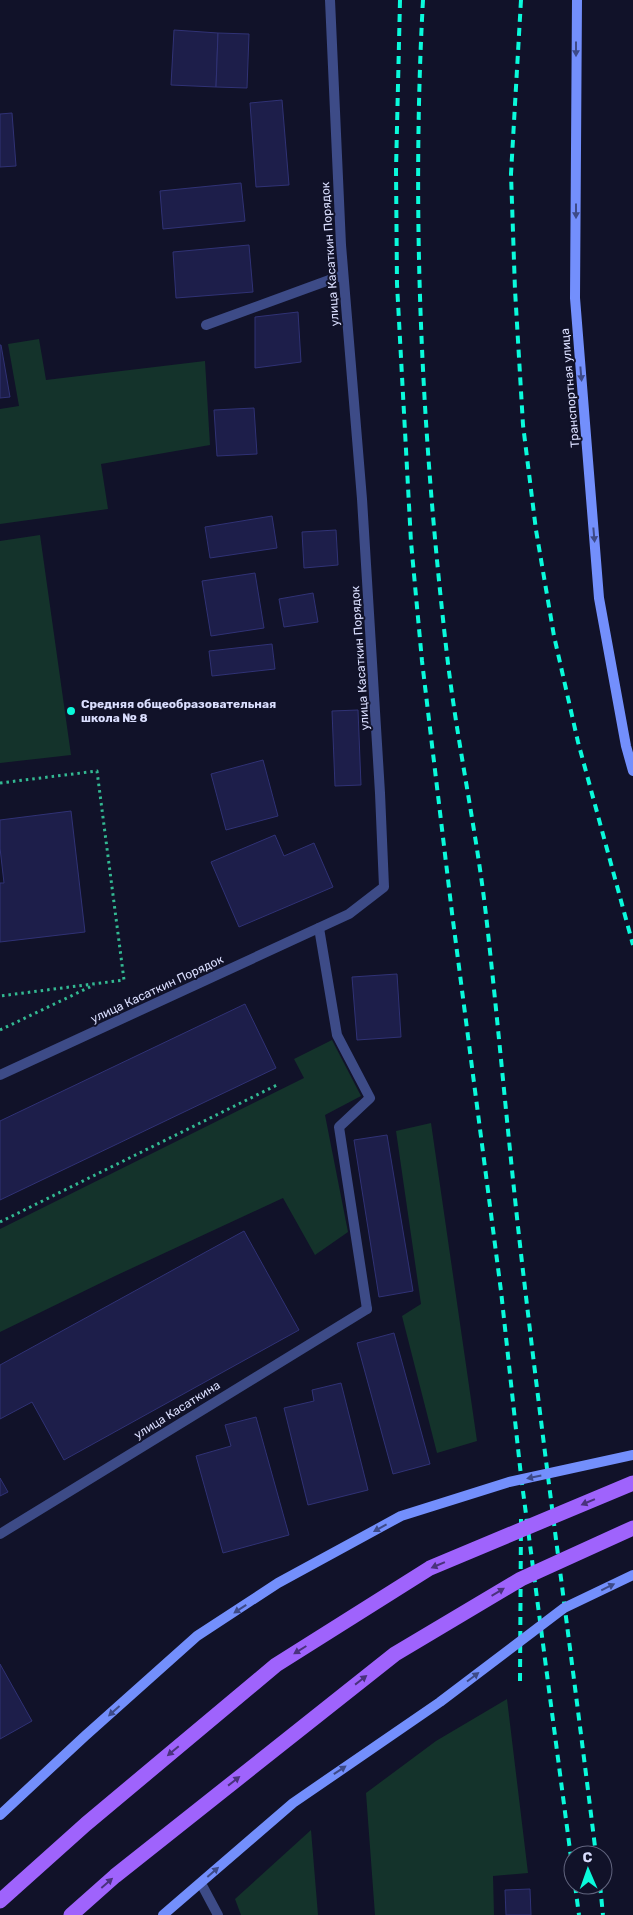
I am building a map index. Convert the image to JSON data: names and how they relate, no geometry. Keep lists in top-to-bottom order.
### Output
{
  "streets": {
    "main road": ["Транспортная улица"],
    "street": ["улица Касаткин Порядок", "улица Касаткина"]
  },
  "crossings": [
    ["улица Касаткин Порядок", "улица Касаткина"]
  ],
  "one_way": ["Транспортная улица"],
  "places": ["Средняя общеобразовательная школа № 8"],
  "north": "top"
}
